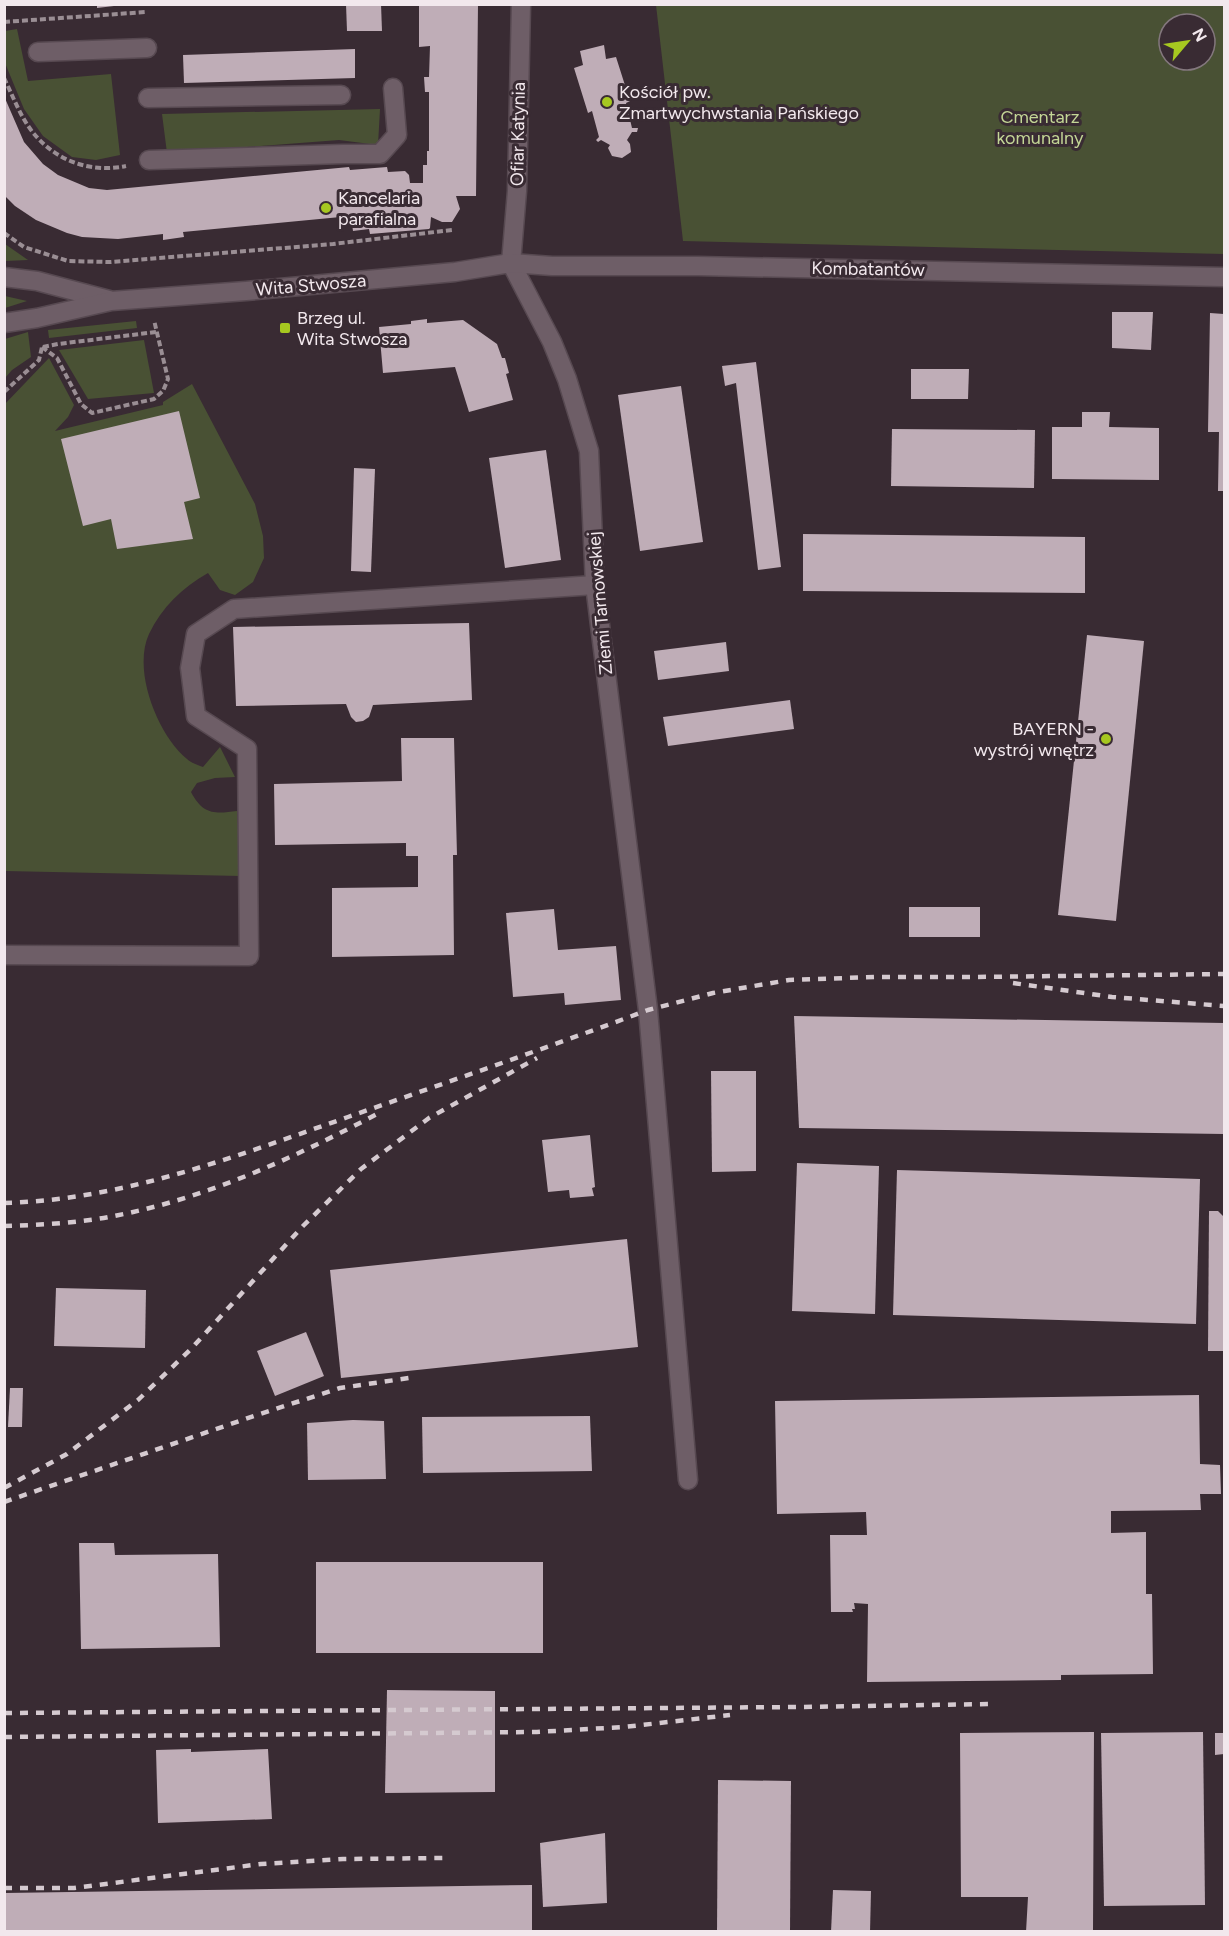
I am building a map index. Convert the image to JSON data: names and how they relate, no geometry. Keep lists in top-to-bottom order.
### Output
{
  "streets": {
    "street": [
      "Ofiar Katynia",
      "Kombatantów",
      "Wita Stwosza",
      "Ziemi Tarnowskiej"
    ]
  },
  "crossings": [
    ["Ofiar Katynia", "Kombatantów"],
    ["Ofiar Katynia", "Wita Stwosza"],
    ["Ofiar Katynia", "Ziemi Tarnowskiej"],
    ["Kombatantów", "Wita Stwosza"],
    ["Kombatantów", "Ziemi Tarnowskiej"],
    ["Wita Stwosza", "Ziemi Tarnowskiej"]
  ],
  "parks": ["Cmentarz komunalny"],
  "places": {
    "other": ["Kościół pw. Zmartwychwstania Pańskiego", "Kancelaria parafialna", "BAYERN - wystrój wnętrz"],
    "transit": ["Brzeg ul. Wita Stwosza"]
  },
  "north": "top right"
}
